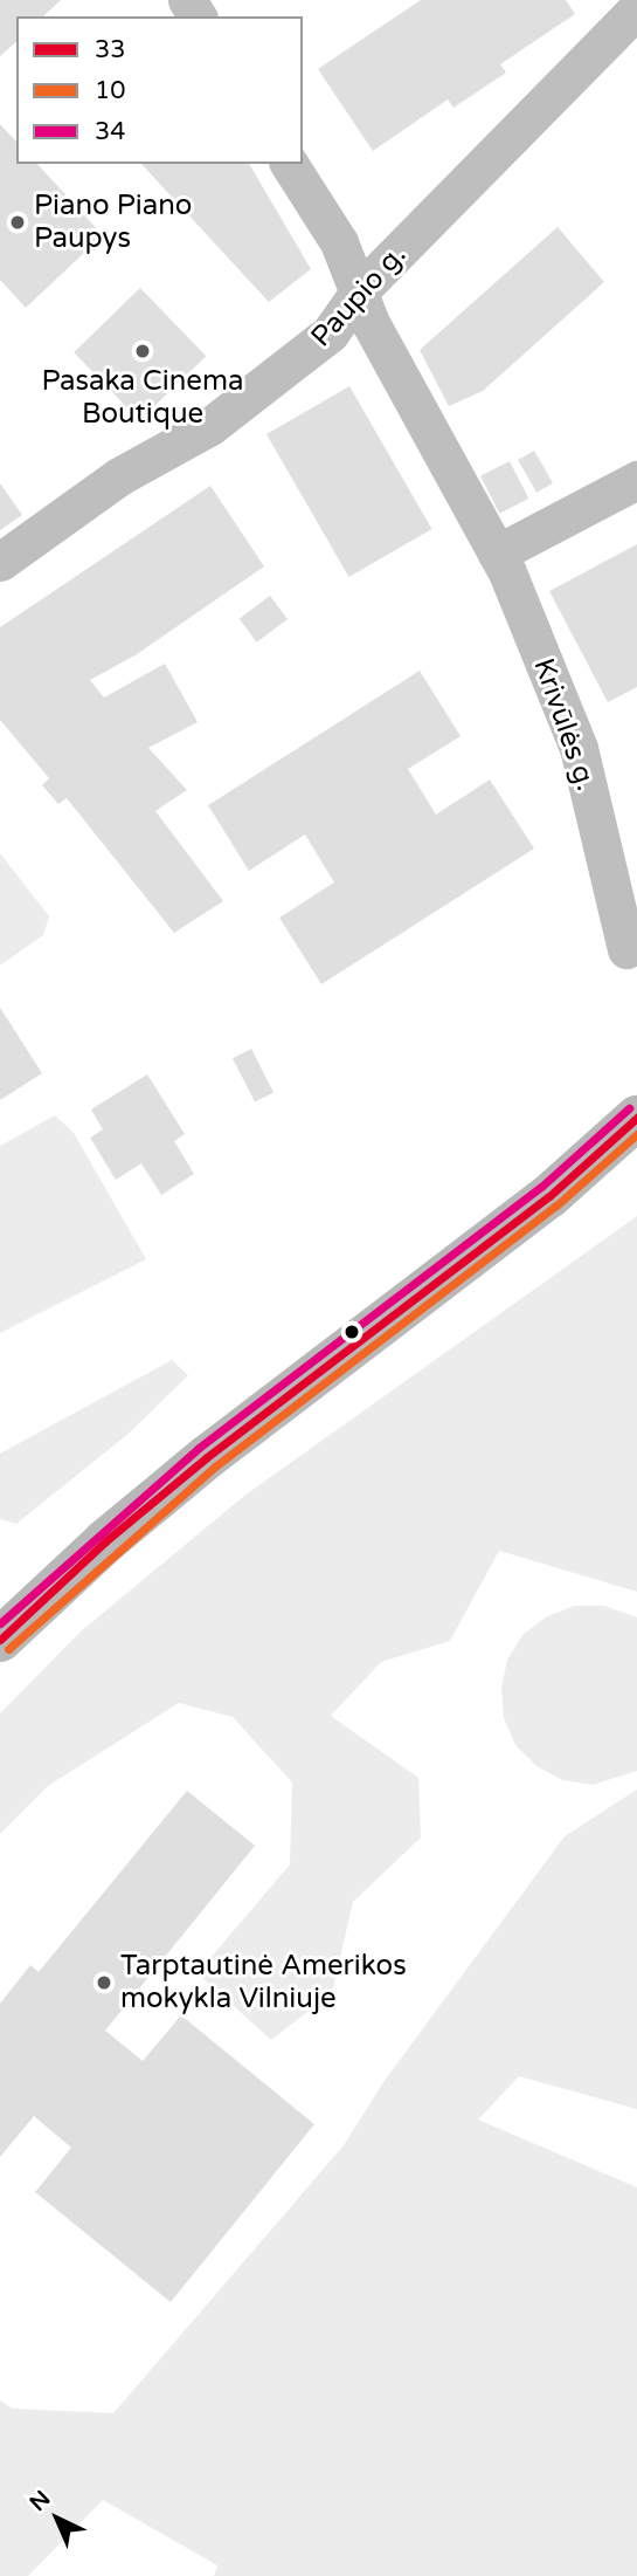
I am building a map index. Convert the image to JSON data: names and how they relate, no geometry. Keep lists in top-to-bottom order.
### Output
{
  "streets": {
    "street": ["Paupio g.", "Krivūlės g."]
  },
  "crossings": [
    ["Paupio g.", "Krivūlės g."]
  ],
  "places": ["Piano Piano Paupys", "Pasaka Cinema Boutique", "Tarptautinė Amerikos mokykla Vilniuje"],
  "lines": ["transit line 34", "transit line 33", "transit line 10"],
  "legend": ["33", "10", "34"],
  "north": "top left"
}
